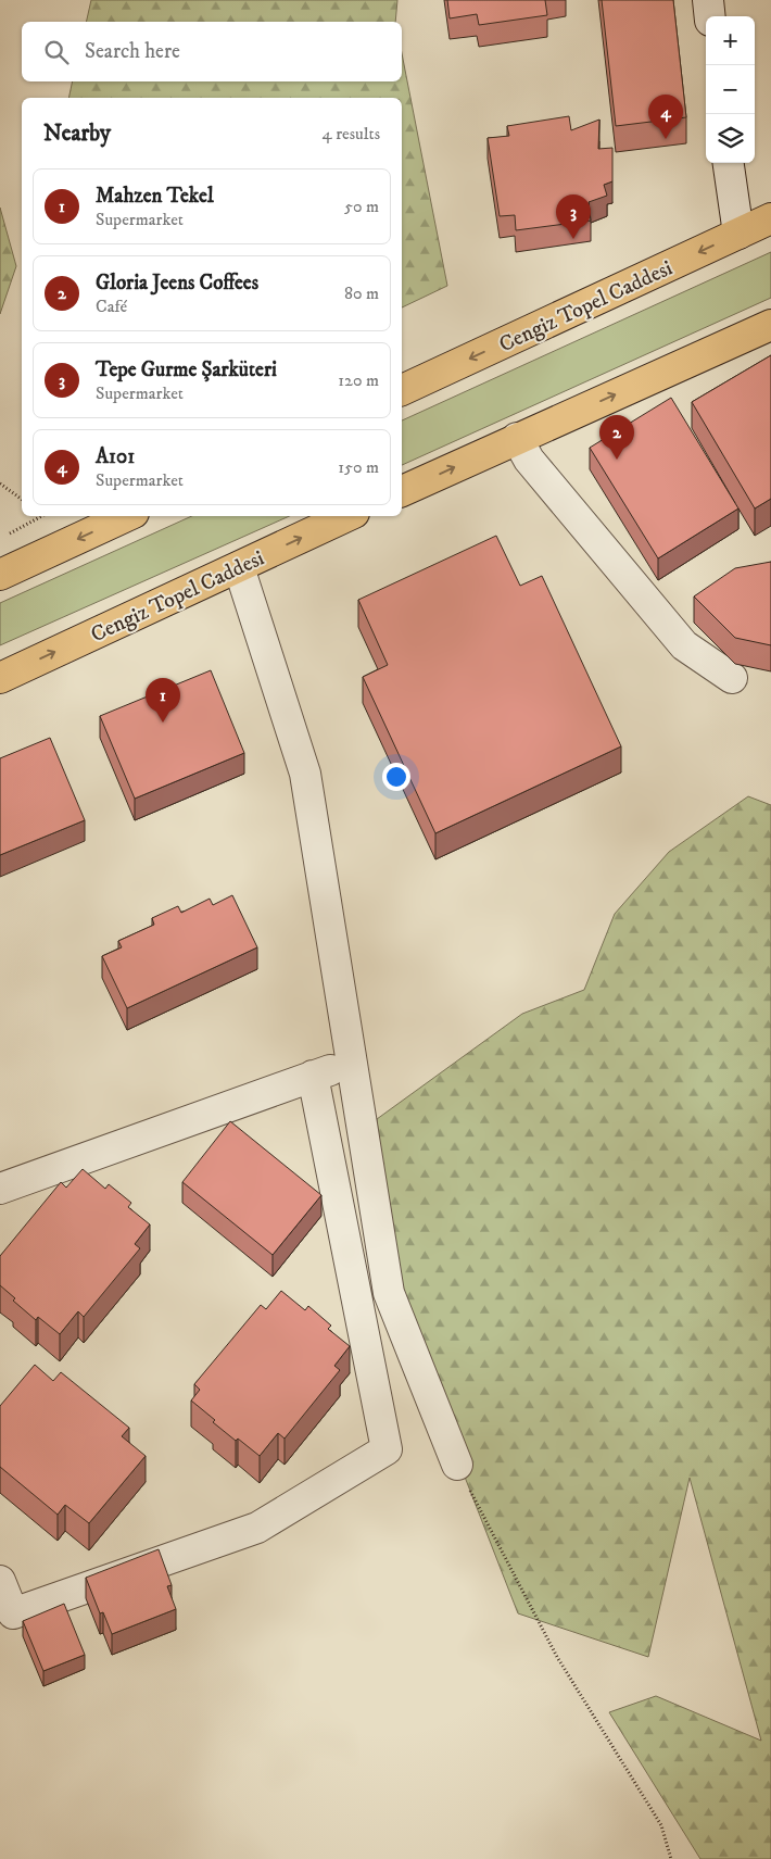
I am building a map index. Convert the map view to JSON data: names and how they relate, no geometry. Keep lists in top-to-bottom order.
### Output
{
  "streets": {
    "main road": ["Cengiz Topel Caddesi"]
  },
  "page": {
    "map_buttons": ["+", "−"],
    "search": "Search here",
    "pins": [
      "4",
      "3",
      "2",
      "1"
    ],
    "heading": ["Nearby", "4 results"],
    "list": [
      {
        "mark": "1",
        "name": "Mahzen Tekel",
        "note": "Supermarket",
        "value": "50 m"
      },
      {
        "mark": "2",
        "name": "Gloria Jeens Coffees",
        "note": "Café",
        "value": "80 m"
      },
      {
        "mark": "3",
        "name": "Tepe Gurme Şarküteri",
        "note": "Supermarket",
        "value": "120 m"
      },
      {
        "mark": "4",
        "name": "A101",
        "note": "Supermarket",
        "value": "150 m"
      }
    ]
  }
}
